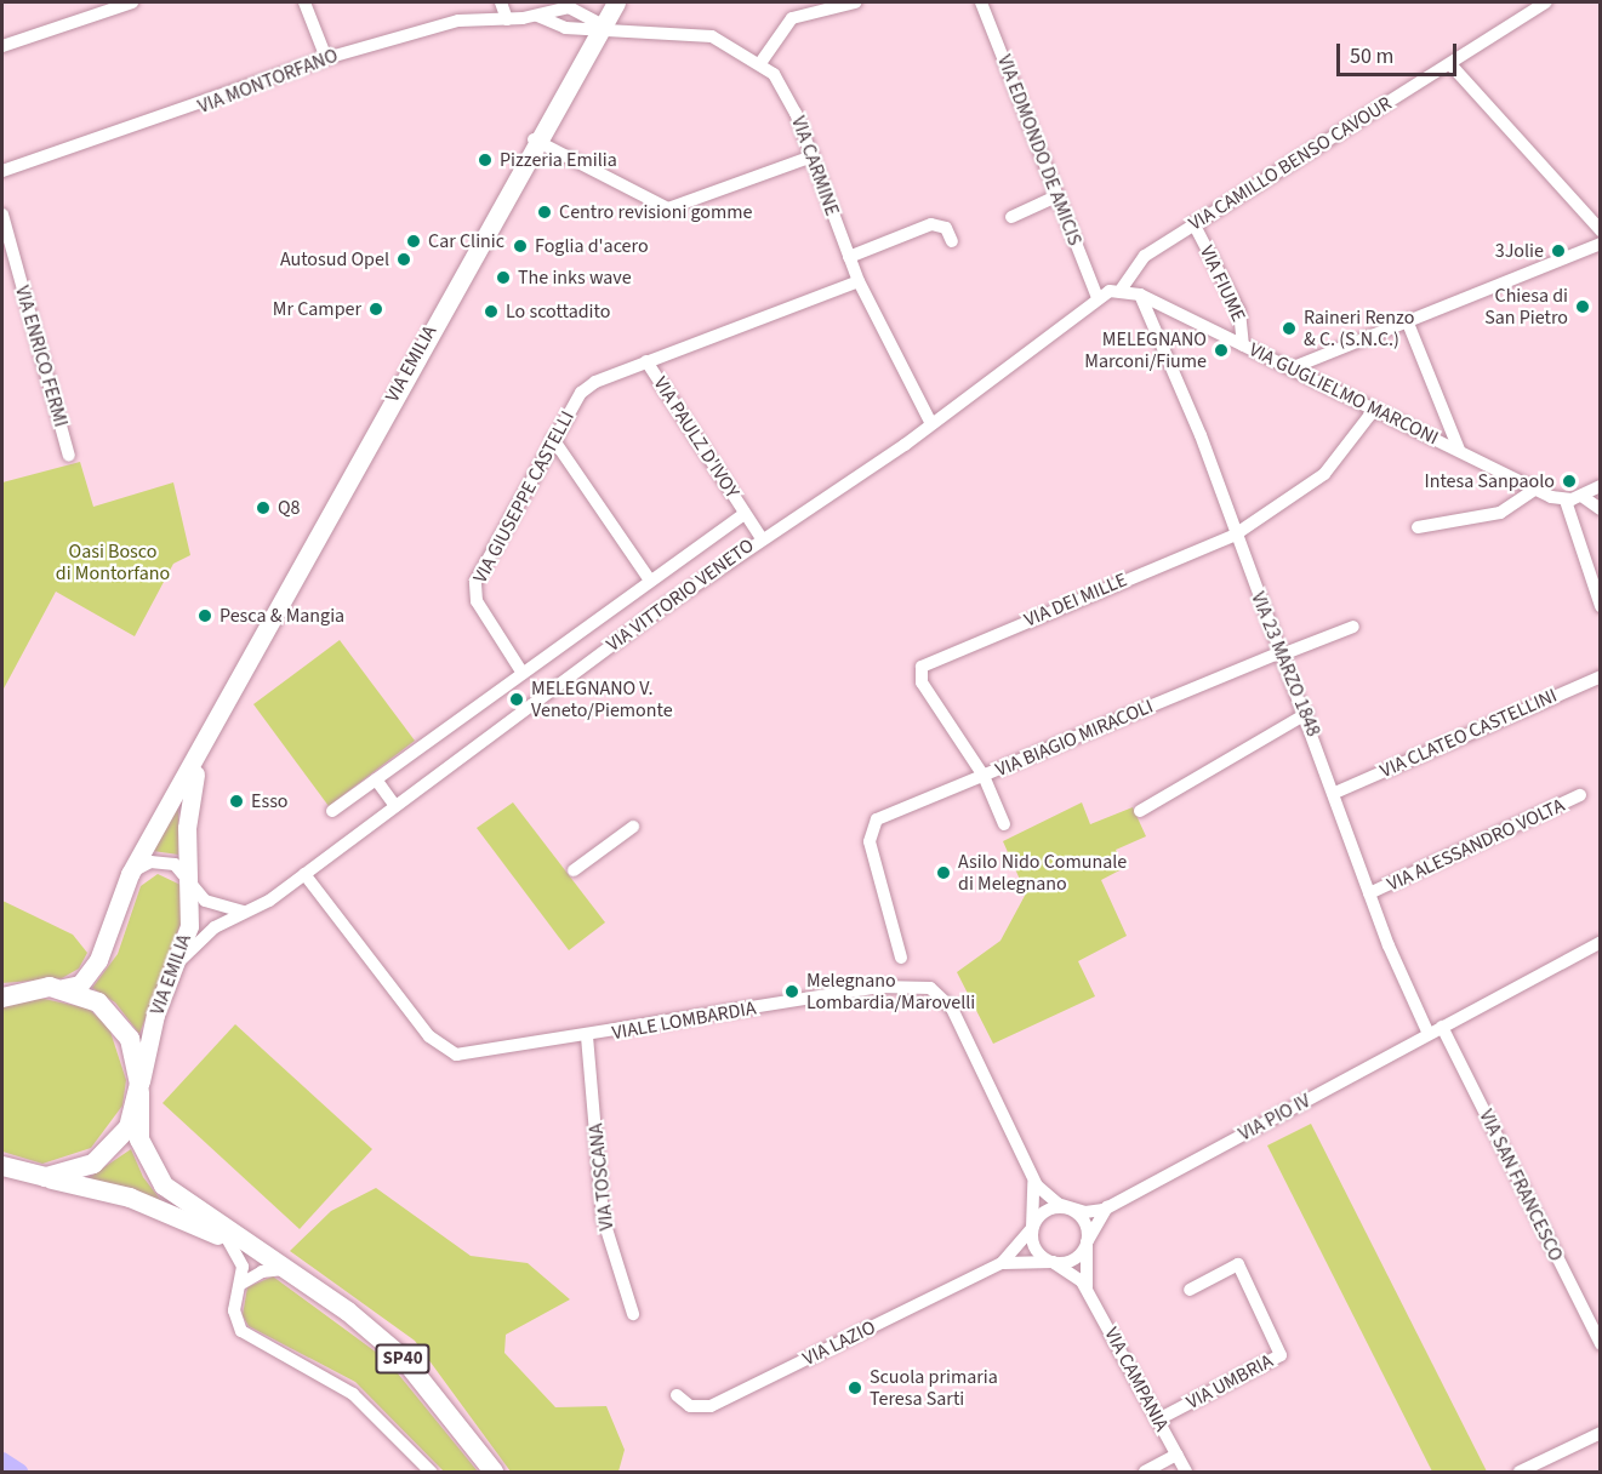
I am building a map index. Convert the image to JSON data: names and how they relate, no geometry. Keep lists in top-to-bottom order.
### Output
{
  "streets": {
    "main road": ["SP40"],
    "street": [
      "VIA MONTORFANO",
      "VIA EDMONDO DE AMICIS",
      "VIA CAMILLO BENSO CAVOUR",
      "VIA CARMINE",
      "VIA FIUME",
      "VIA ENRICO FERMI",
      "VIA EMILIA",
      "VIA GUGLIELMO MARCONI",
      "VIA PAULZ D'IVOY",
      "VIA GIUSEPPE CASTELLI",
      "VIA VITTORIO VENETO",
      "VIA DEI MILLE",
      "VIA 23 MARZO 1848",
      "VIA CLATEO CASTELLINI",
      "VIA BIAGIO MIRACOLI",
      "VIA ALESSANDRO VOLTA",
      "VIALE LOMBARDIA",
      "VIA PIO IV",
      "VIA TOSCANA",
      "VIA SAN FRANCESCO",
      "VIA LAZIO",
      "VIA CAMPANIA",
      "VIA UMBRIA"
    ]
  },
  "crossings": [
    ["VIA EDMONDO DE AMICIS", "VIA VITTORIO VENETO"],
    ["VIA CAMILLO BENSO CAVOUR", "VIA FIUME"],
    ["VIA CAMILLO BENSO CAVOUR", "VIA GUGLIELMO MARCONI"],
    ["VIA CAMILLO BENSO CAVOUR", "VIA VITTORIO VENETO"],
    ["VIA CARMINE", "VIA EMILIA"],
    ["VIA CARMINE", "VIA GIUSEPPE CASTELLI"],
    ["VIA CARMINE", "VIA VITTORIO VENETO"],
    ["VIA FIUME", "VIA GUGLIELMO MARCONI"],
    ["VIA EMILIA", "VIA VITTORIO VENETO"],
    ["VIA EMILIA", "SP40"],
    ["VIA GUGLIELMO MARCONI", "VIA VITTORIO VENETO"],
    ["VIA GUGLIELMO MARCONI", "VIA DEI MILLE"],
    ["VIA GUGLIELMO MARCONI", "VIA 23 MARZO 1848"],
    ["VIA PAULZ D'IVOY", "VIA GIUSEPPE CASTELLI"],
    ["VIA PAULZ D'IVOY", "VIA VITTORIO VENETO"],
    ["VIA VITTORIO VENETO", "VIALE LOMBARDIA"],
    ["VIA DEI MILLE", "VIA 23 MARZO 1848"],
    ["VIA DEI MILLE", "VIA BIAGIO MIRACOLI"],
    ["VIA 23 MARZO 1848", "VIA CLATEO CASTELLINI"],
    ["VIA 23 MARZO 1848", "VIA BIAGIO MIRACOLI"],
    ["VIA 23 MARZO 1848", "VIA ALESSANDRO VOLTA"],
    ["VIA 23 MARZO 1848", "VIA PIO IV"],
    ["VIALE LOMBARDIA", "VIA PIO IV"],
    ["VIALE LOMBARDIA", "VIA TOSCANA"],
    ["VIALE LOMBARDIA", "VIA LAZIO"],
    ["VIALE LOMBARDIA", "VIA CAMPANIA"],
    ["VIA PIO IV", "VIA SAN FRANCESCO"],
    ["VIA PIO IV", "VIA LAZIO"],
    ["VIA PIO IV", "VIA CAMPANIA"],
    ["VIA LAZIO", "VIA CAMPANIA"],
    ["VIA CAMPANIA", "VIA UMBRIA"]
  ],
  "parks": ["Oasi Bosco di Montorfano"],
  "places": [
    "Pizzeria Emilia",
    "Centro revisioni gomme",
    "Car Clinic",
    "Foglia d'acero",
    "3Jolie",
    "Autosud Opel",
    "The inks wave",
    "Chiesa di San Pietro",
    "Mr Camper",
    "Lo scottadito",
    "Raineri Renzo & C. (S.N.C.)",
    "MELEGNANO Marconi/Fiume",
    "Intesa Sanpaolo",
    "Q8",
    "Pesca & Mangia",
    "MELEGNANO V. Veneto/Piemonte",
    "Esso",
    "Asilo Nido Comunale di Melegnano",
    "Melegnano Lombardia/Marovelli",
    "Scuola primaria Teresa Sarti"
  ],
  "scale_bar": "50 m"
}
